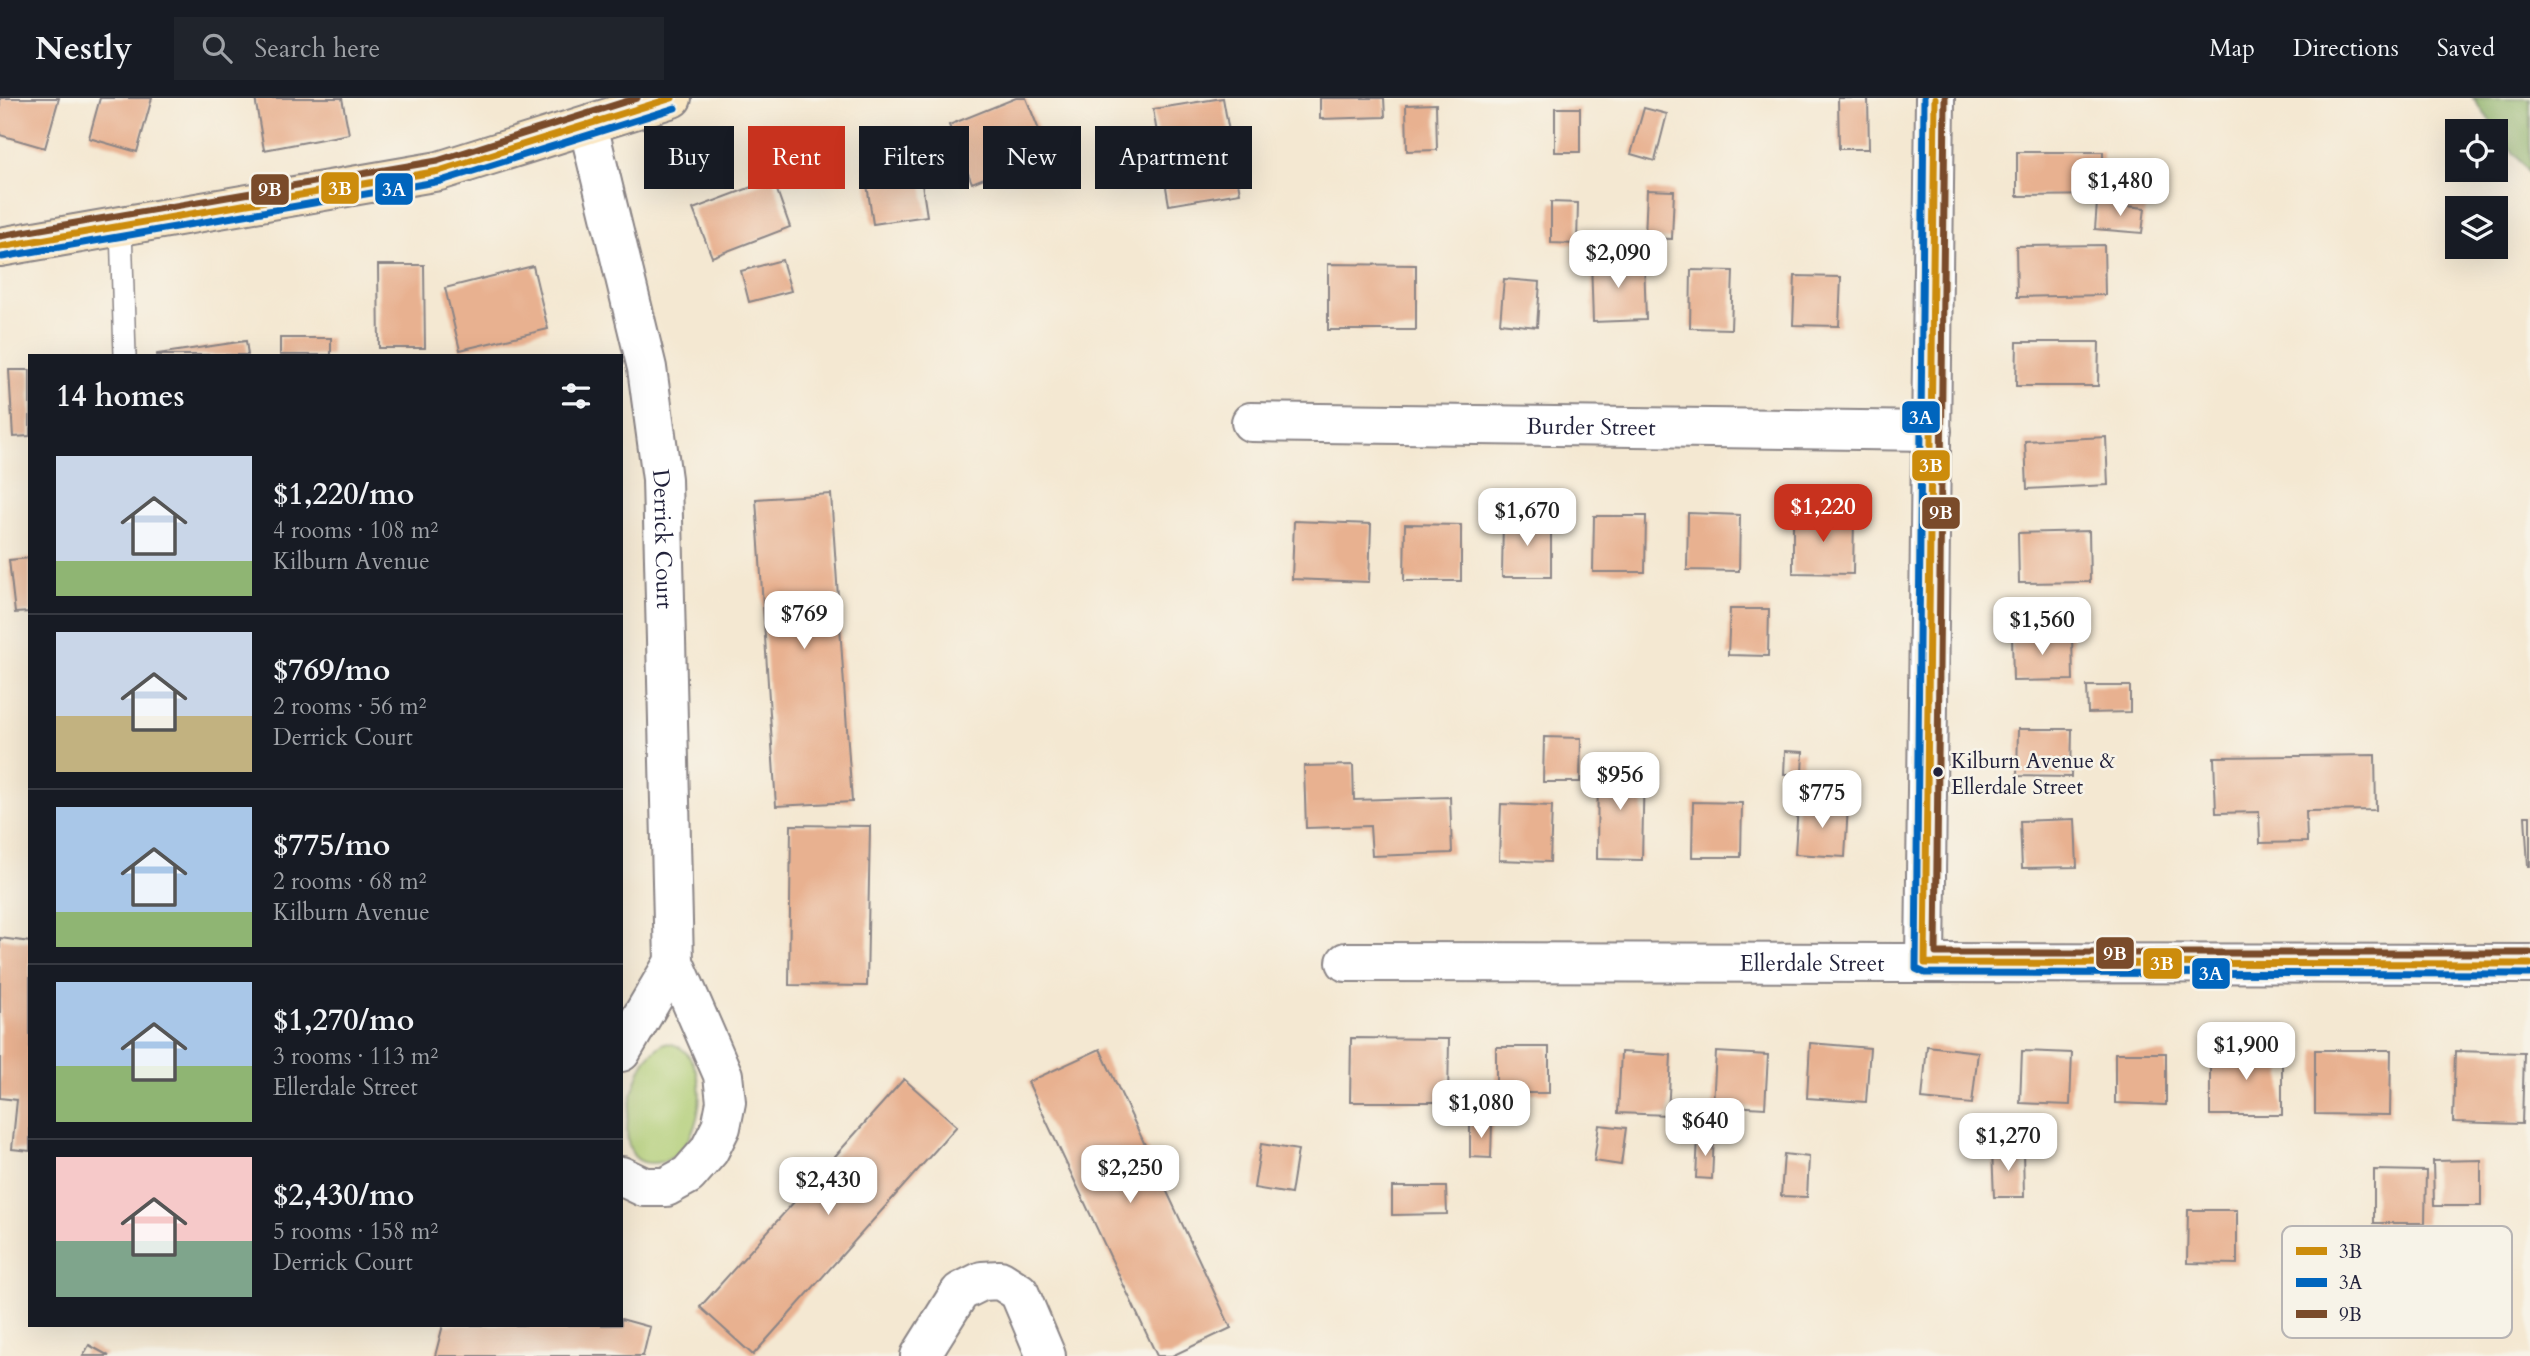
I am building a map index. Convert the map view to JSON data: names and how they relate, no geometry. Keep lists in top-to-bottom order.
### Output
{
  "streets": {
    "street": ["Burder Street", "Derrick Court", "Ellerdale Street"]
  },
  "places": ["Kilburn Avenue & Ellerdale Street"],
  "lines": ["transit line 3B", "transit line 3A", "transit line 9B"],
  "legend": ["3B", "3A", "9B"],
  "page": {
    "header": "Nestly",
    "search": "Search here",
    "nav": ["Map", "Directions", "Saved"],
    "chip": [
      "Buy",
      "Rent",
      "Filters",
      "New",
      "Apartment"
    ],
    "price": [
      "$1,480",
      "$2,090",
      "$1,220",
      "$1,670",
      "$769",
      "$1,560",
      "$956",
      "$775",
      "$1,900",
      "$1,080",
      "$640",
      "$1,270",
      "$2,250",
      "$2,430"
    ],
    "heading": "14 homes",
    "list": [
      {
        "name": "$1,220/mo",
        "note": "4 rooms · 108 m² · Kilburn Avenue"
      },
      {
        "name": "$769/mo",
        "note": "2 rooms · 56 m² · Derrick Court"
      },
      {
        "name": "$775/mo",
        "note": "2 rooms · 68 m² · Kilburn Avenue"
      },
      {
        "name": "$1,270/mo",
        "note": "3 rooms · 113 m² · Ellerdale Street"
      },
      {
        "name": "$2,430/mo",
        "note": "5 rooms · 158 m² · Derrick Court"
      }
    ]
  }
}
